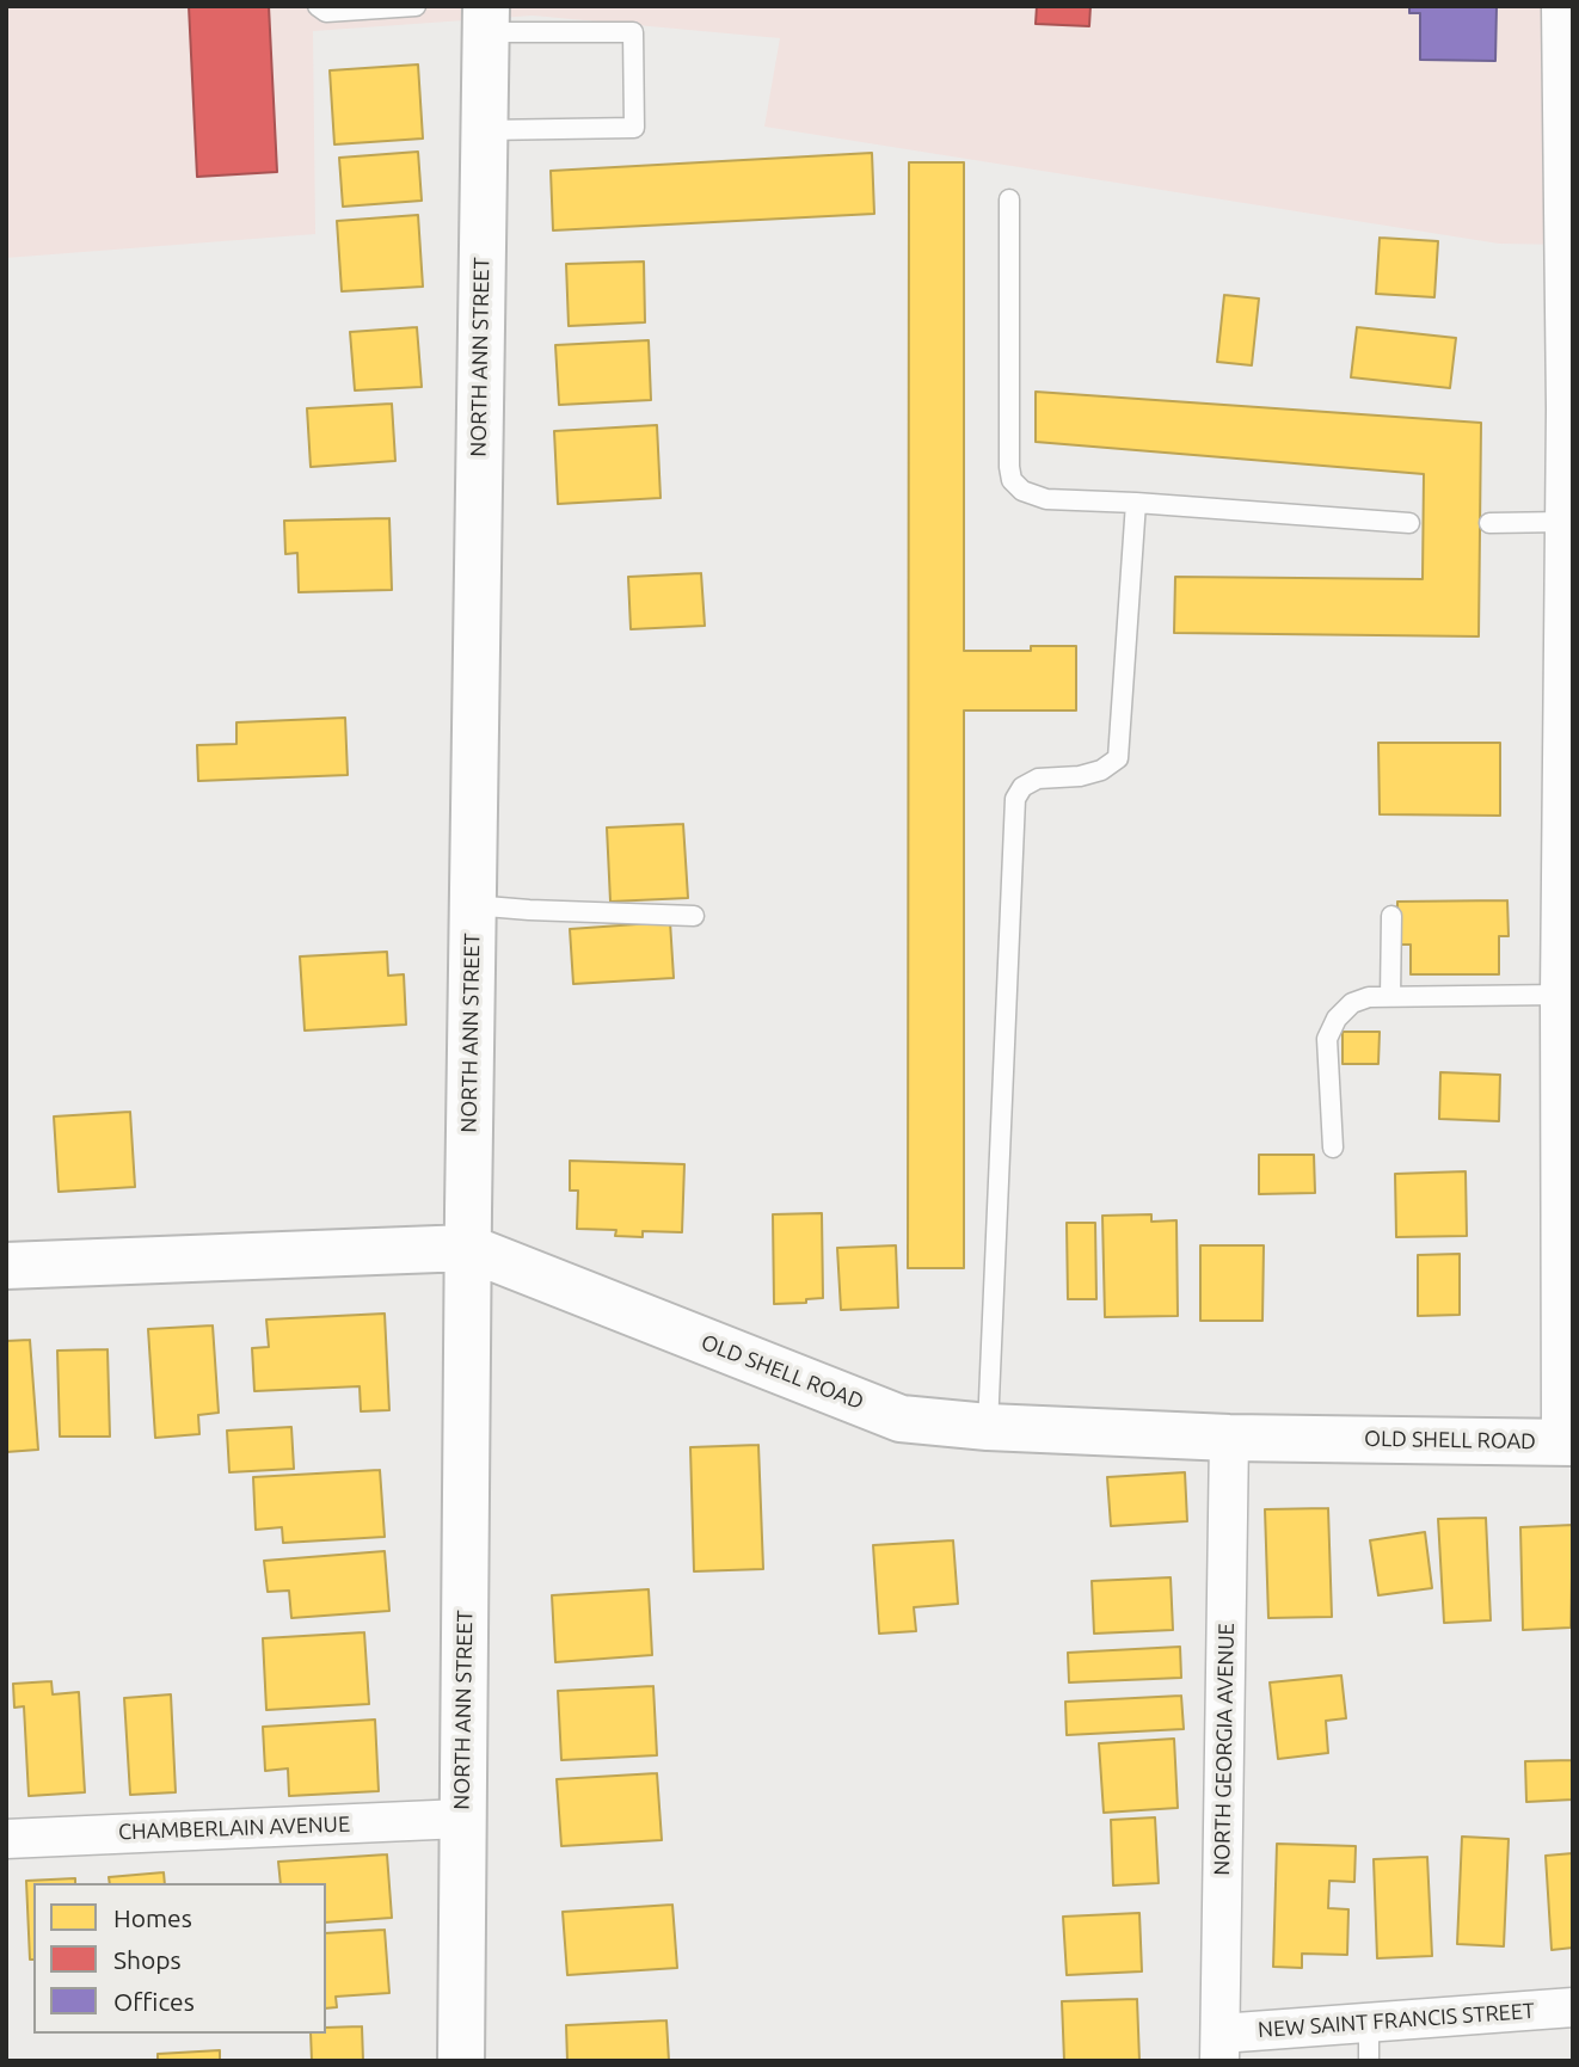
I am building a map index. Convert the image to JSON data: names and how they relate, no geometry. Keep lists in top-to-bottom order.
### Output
{
  "streets": {
    "street": [
      "NORTH ANN STREET",
      "OLD SHELL ROAD",
      "NORTH GEORGIA AVENUE",
      "CHAMBERLAIN AVENUE",
      "NEW SAINT FRANCIS STREET"
    ]
  },
  "crossings": [
    ["NORTH ANN STREET", "OLD SHELL ROAD"],
    ["NORTH ANN STREET", "CHAMBERLAIN AVENUE"],
    ["OLD SHELL ROAD", "NORTH GEORGIA AVENUE"],
    ["NORTH GEORGIA AVENUE", "NEW SAINT FRANCIS STREET"]
  ],
  "legend": ["Homes", "Shops", "Offices"]
}
